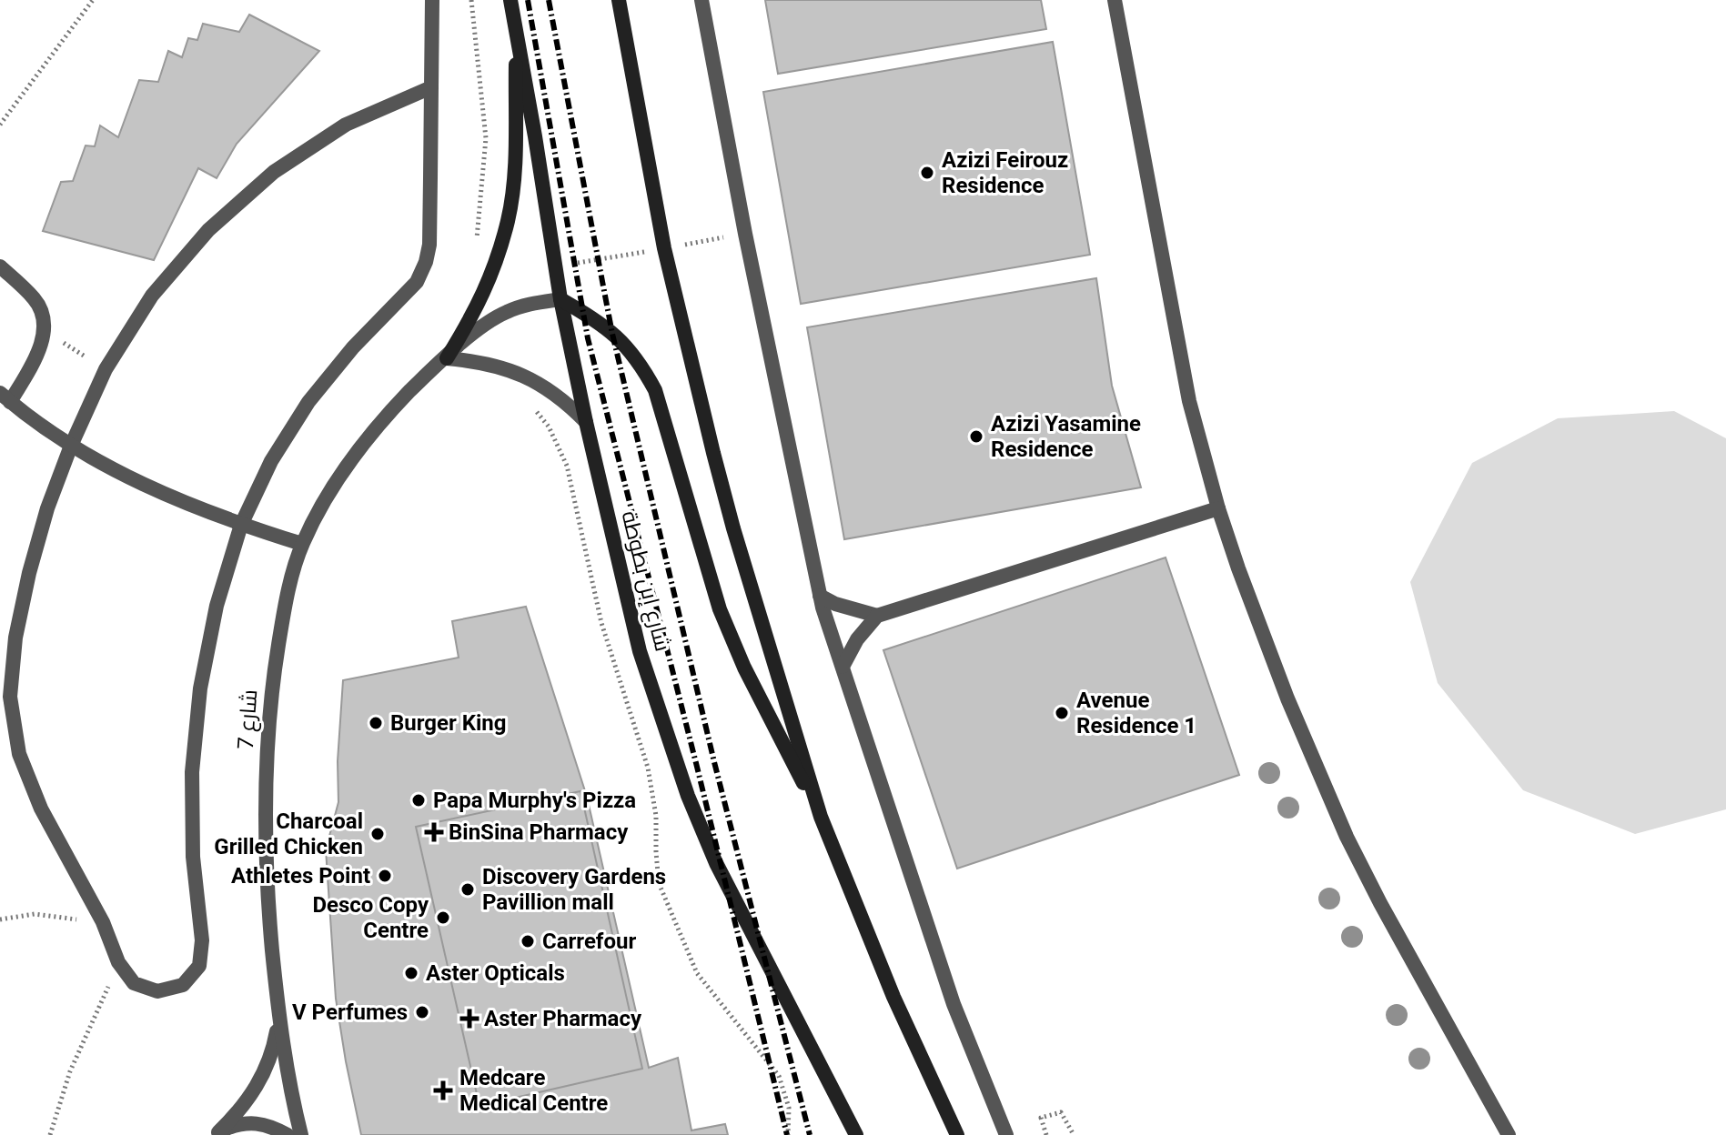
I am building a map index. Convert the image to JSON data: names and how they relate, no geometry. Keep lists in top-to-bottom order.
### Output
{
  "streets": {
    "main road": ["شارع إبن بطوطة"],
    "street": ["شارع 7"]
  },
  "crossings": [
    ["شارع إبن بطوطة", "شارع 7"]
  ],
  "places": {
    "other": [
      "Azizi Feirouz Residence",
      "Azizi Yasamine Residence",
      "Avenue Residence 1",
      "Burger King",
      "Papa Murphy's Pizza",
      "Charcoal Grilled Chicken",
      "Athletes Point",
      "Discovery Gardens Pavillion mall",
      "Desco Copy Centre",
      "Carrefour",
      "Aster Opticals",
      "V Perfumes"
    ],
    "health": ["BinSina Pharmacy", "Aster Pharmacy", "Medcare Medical Centre"]
  }
}
